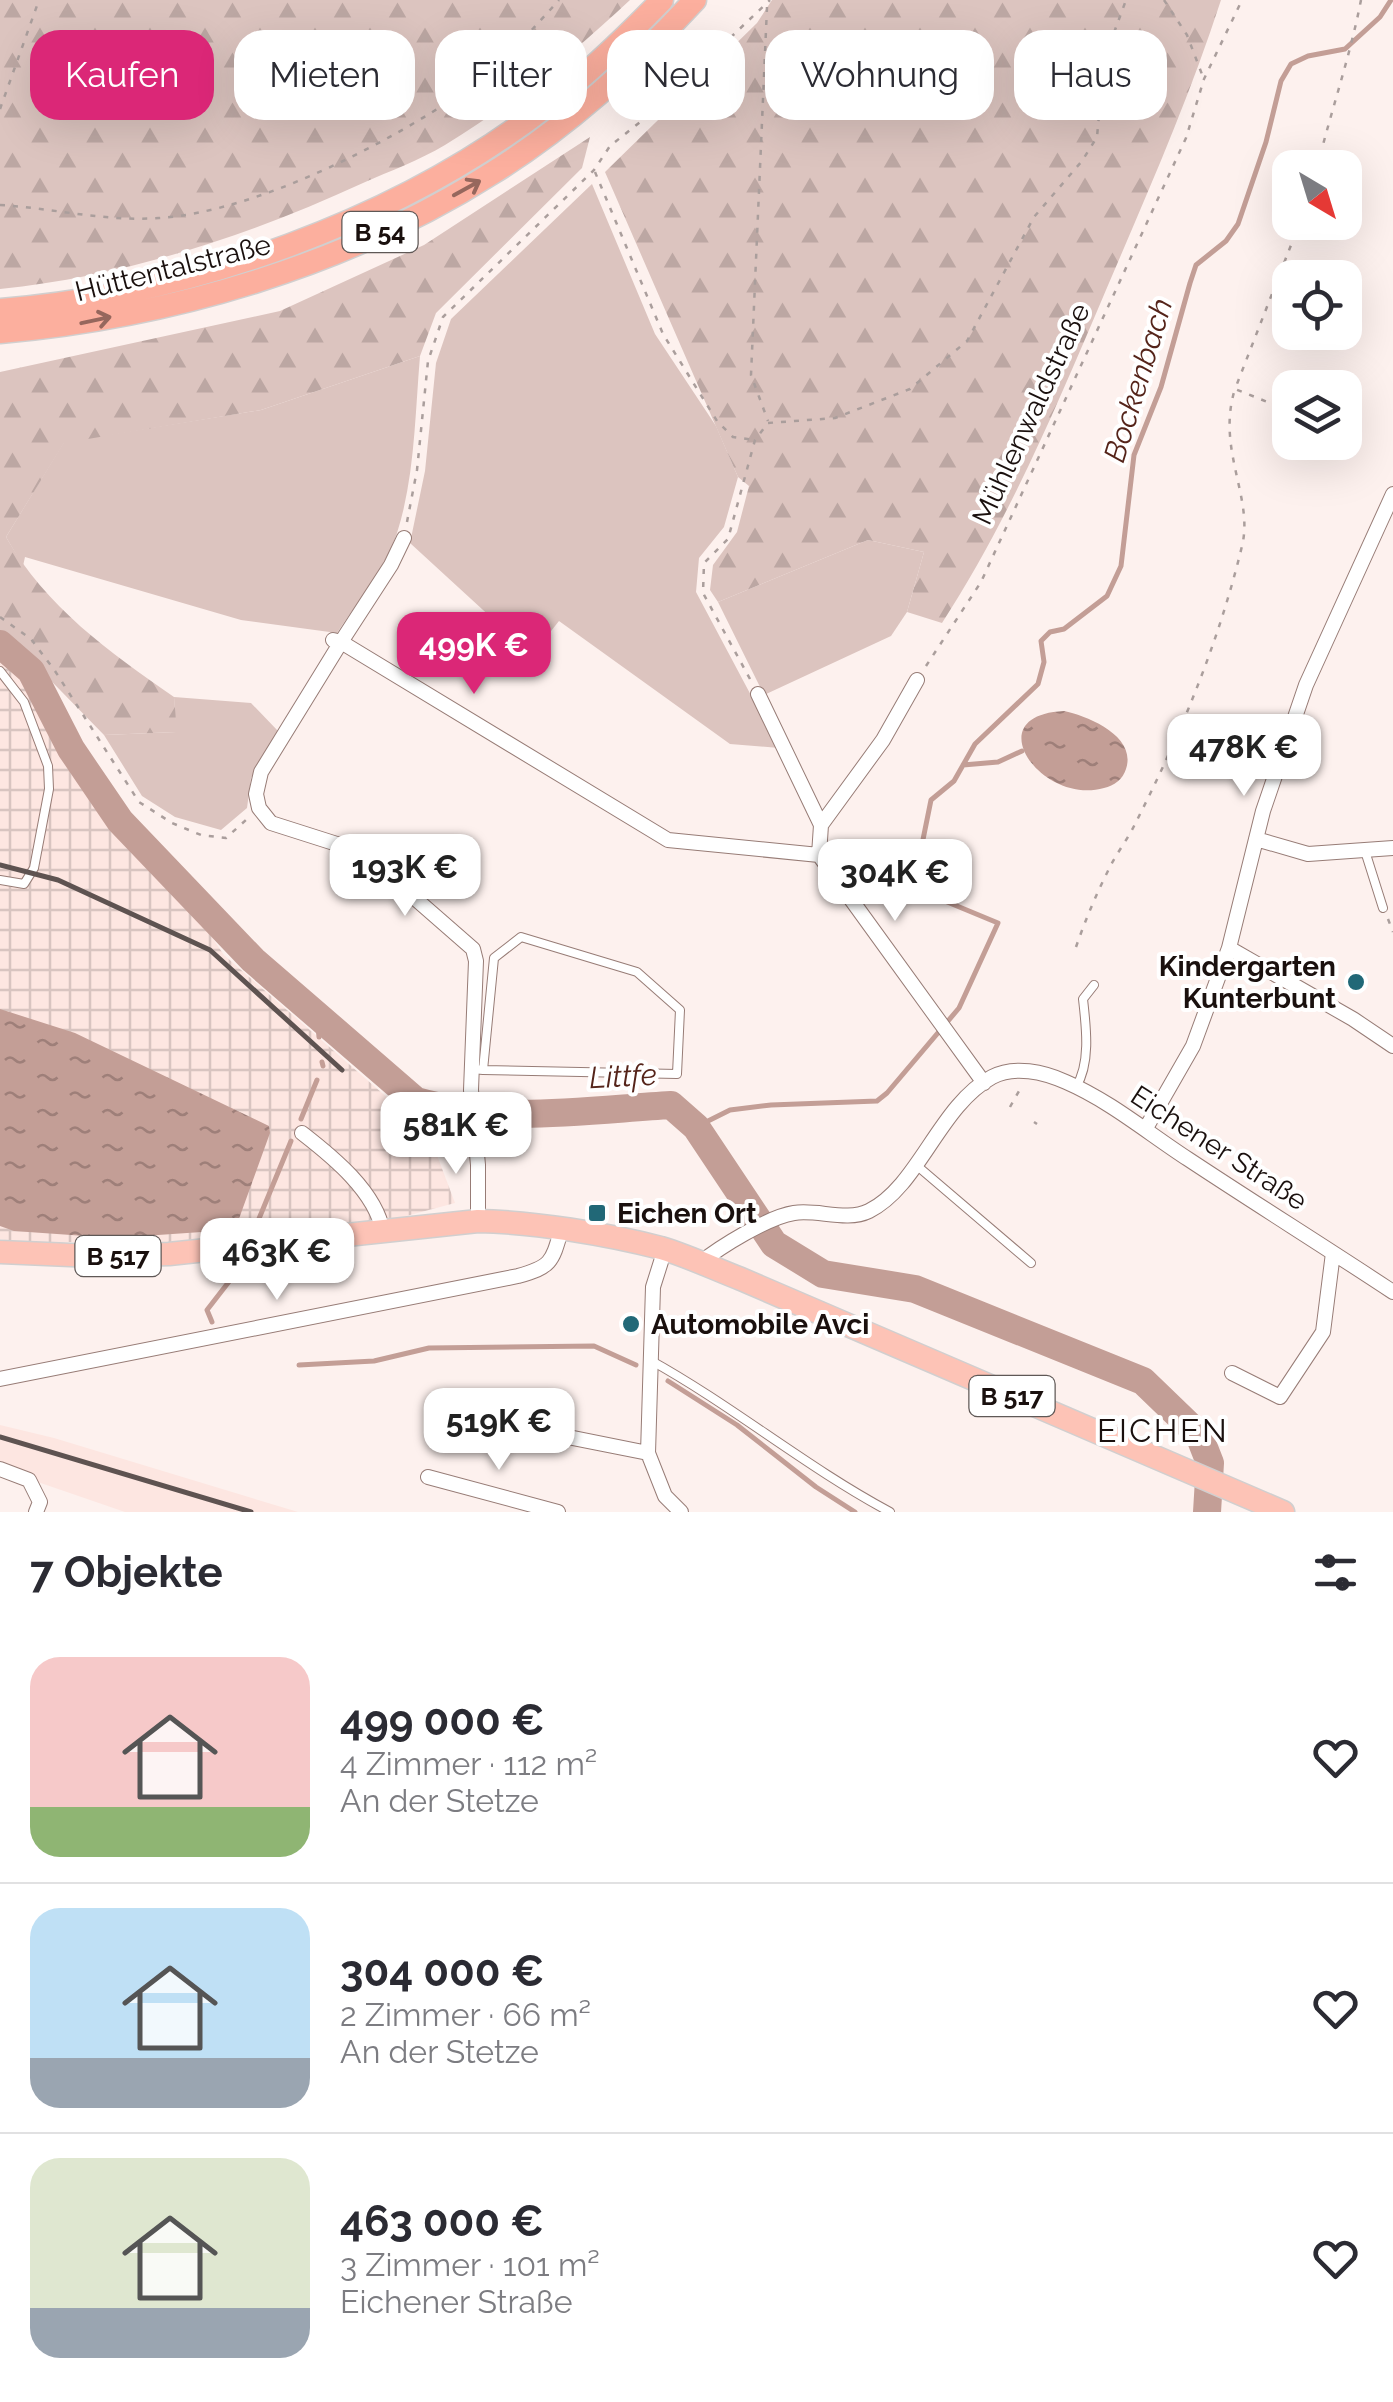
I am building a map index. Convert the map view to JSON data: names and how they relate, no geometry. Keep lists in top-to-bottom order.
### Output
{
  "streets": {
    "highway": ["B 54", "Hüttentalstraße"],
    "main road": ["B 517"],
    "street": ["Eichener Straße"],
    "path": ["Mühlenwaldstraße"]
  },
  "districts": ["EICHEN"],
  "water": ["Bockenbach", "Littfe"],
  "places": {
    "other": ["Kindergarten Kunterbunt", "Automobile Avci"],
    "transit": ["Eichen Ort"]
  },
  "north": "bottom right",
  "page": {
    "chip": [
      "Kaufen",
      "Mieten",
      "Filter",
      "Neu",
      "Wohnung",
      "Haus"
    ],
    "price": [
      "499K €",
      "478K €",
      "193K €",
      "304K €",
      "581K €",
      "463K €",
      "519K €"
    ],
    "heading": "7 Objekte",
    "list": [
      {
        "name": "499 000 €",
        "note": "4 Zimmer · 112 m² · An der Stetze"
      },
      {
        "name": "304 000 €",
        "note": "2 Zimmer · 66 m² · An der Stetze"
      },
      {
        "name": "463 000 €",
        "note": "3 Zimmer · 101 m² · Eichener Straße"
      }
    ]
  }
}
